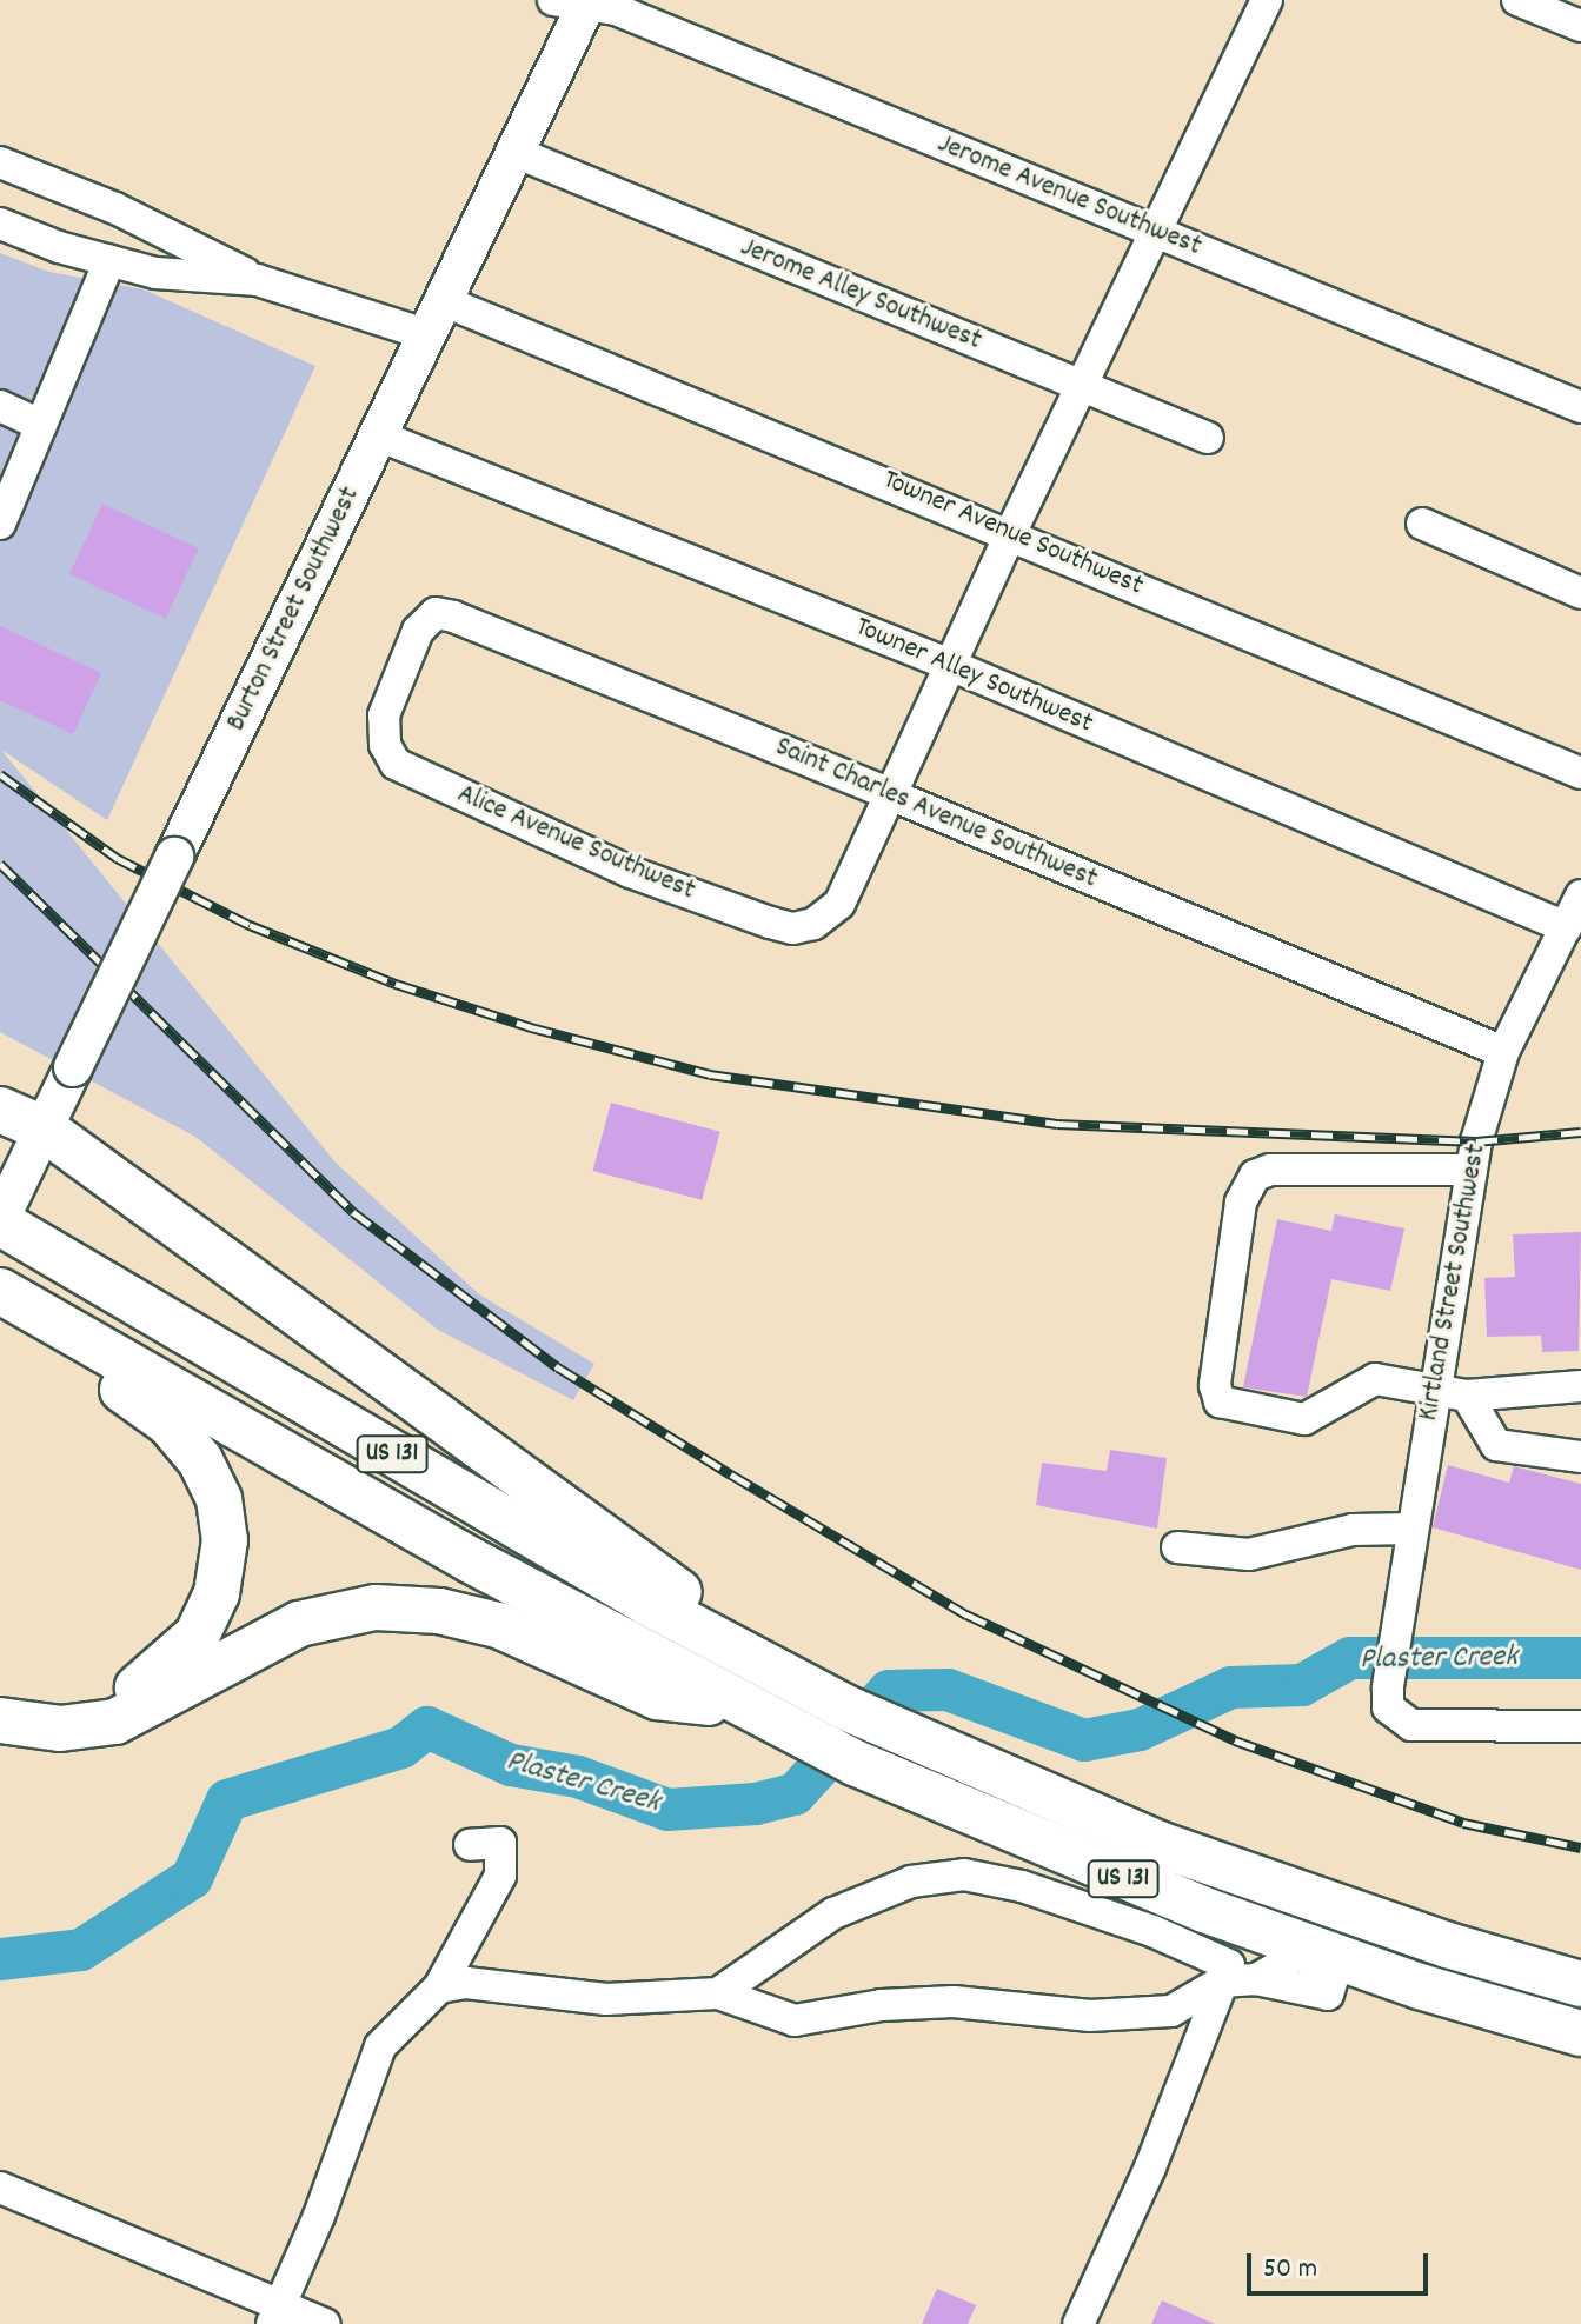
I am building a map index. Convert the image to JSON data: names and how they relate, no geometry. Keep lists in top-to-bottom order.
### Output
{
  "streets": {
    "highway": ["US 131"],
    "main road": ["Burton Street Southwest"],
    "street": [
      "Jerome Avenue Southwest",
      "Jerome Alley Southwest",
      "Towner Avenue Southwest",
      "Towner Alley Southwest",
      "Saint Charles Avenue Southwest",
      "Alice Avenue Southwest",
      "Kirtland Street Southwest"
    ]
  },
  "crossings": [
    ["Jerome Avenue Southwest", "Burton Street Southwest"],
    ["Jerome Alley Southwest", "Burton Street Southwest"],
    ["Towner Avenue Southwest", "Burton Street Southwest"],
    ["Burton Street Southwest", "Towner Alley Southwest"],
    ["Burton Street Southwest", "US 131"],
    ["Towner Alley Southwest", "Kirtland Street Southwest"],
    ["Saint Charles Avenue Southwest", "Alice Avenue Southwest"],
    ["Saint Charles Avenue Southwest", "Kirtland Street Southwest"]
  ],
  "water": ["Plaster Creek"],
  "scale_bar": "50 m"
}
